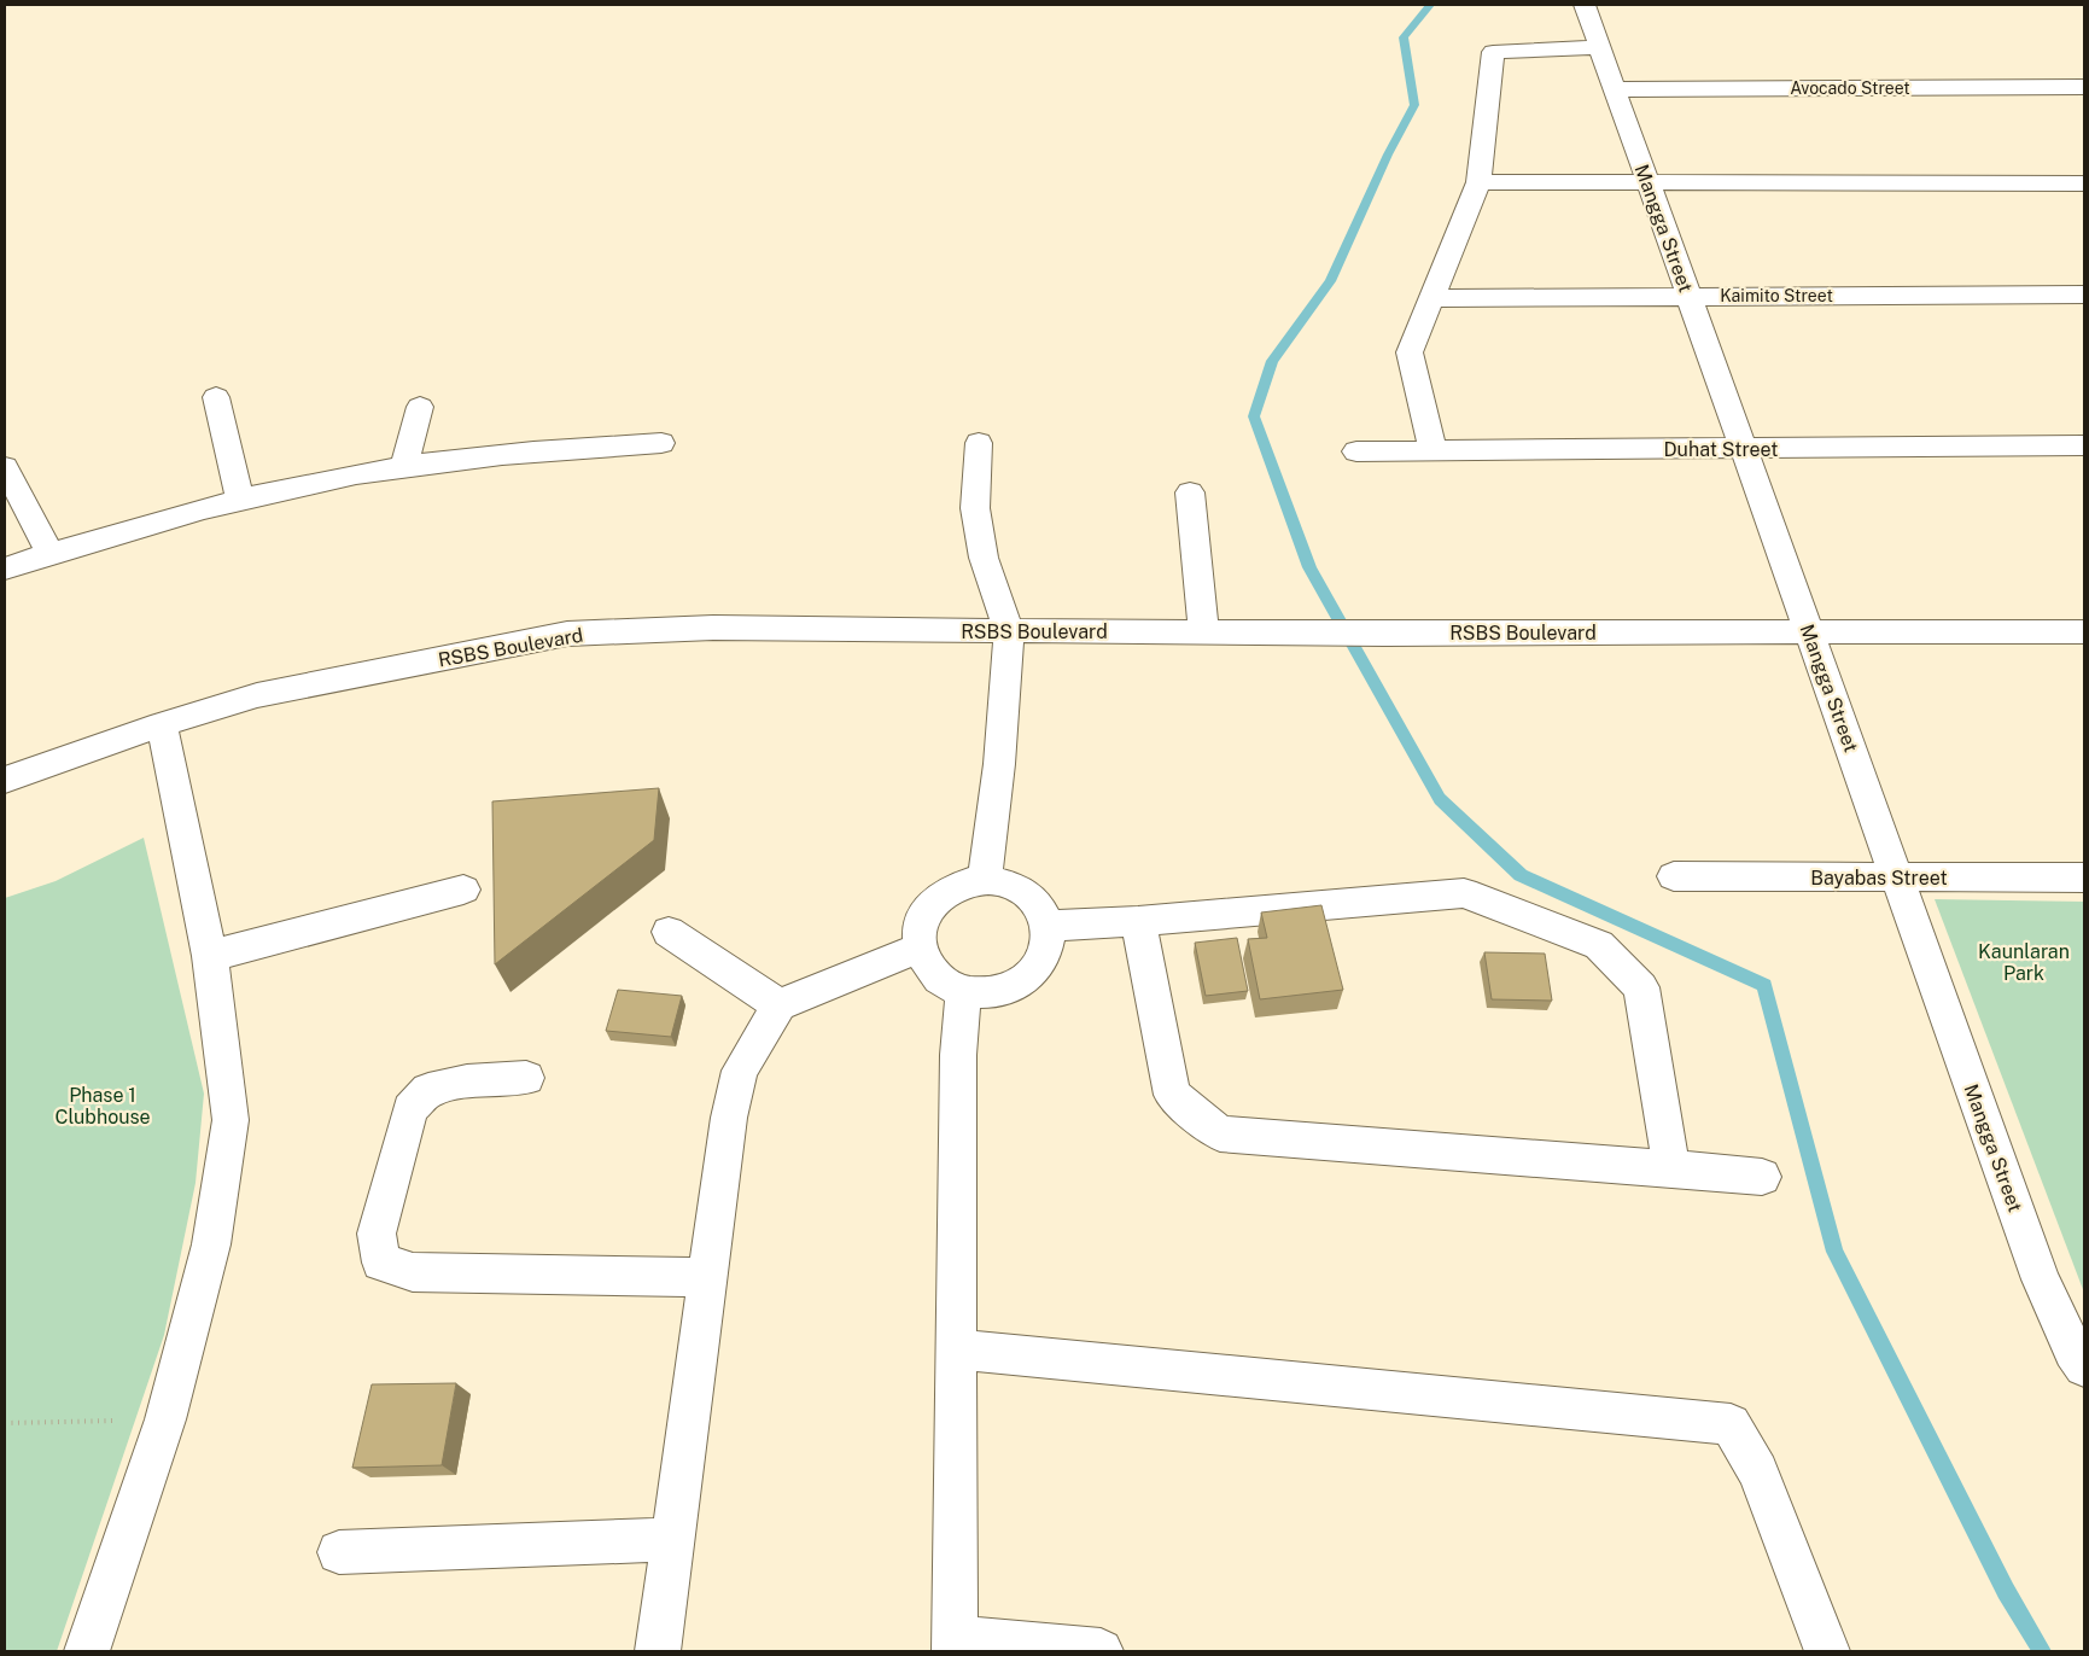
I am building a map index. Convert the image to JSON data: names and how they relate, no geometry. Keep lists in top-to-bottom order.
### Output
{
  "streets": {
    "street": [
      "Avocado Street",
      "Mangga Street",
      "Kaimito Street",
      "Duhat Street",
      "RSBS Boulevard",
      "Bayabas Street"
    ]
  },
  "crossings": [
    ["Avocado Street", "Mangga Street"],
    ["Mangga Street", "Kaimito Street"],
    ["Mangga Street", "Duhat Street"],
    ["Mangga Street", "RSBS Boulevard"],
    ["Mangga Street", "Bayabas Street"]
  ],
  "parks": ["Kaunlaran Park", "Phase 1 Clubhouse"]
}
